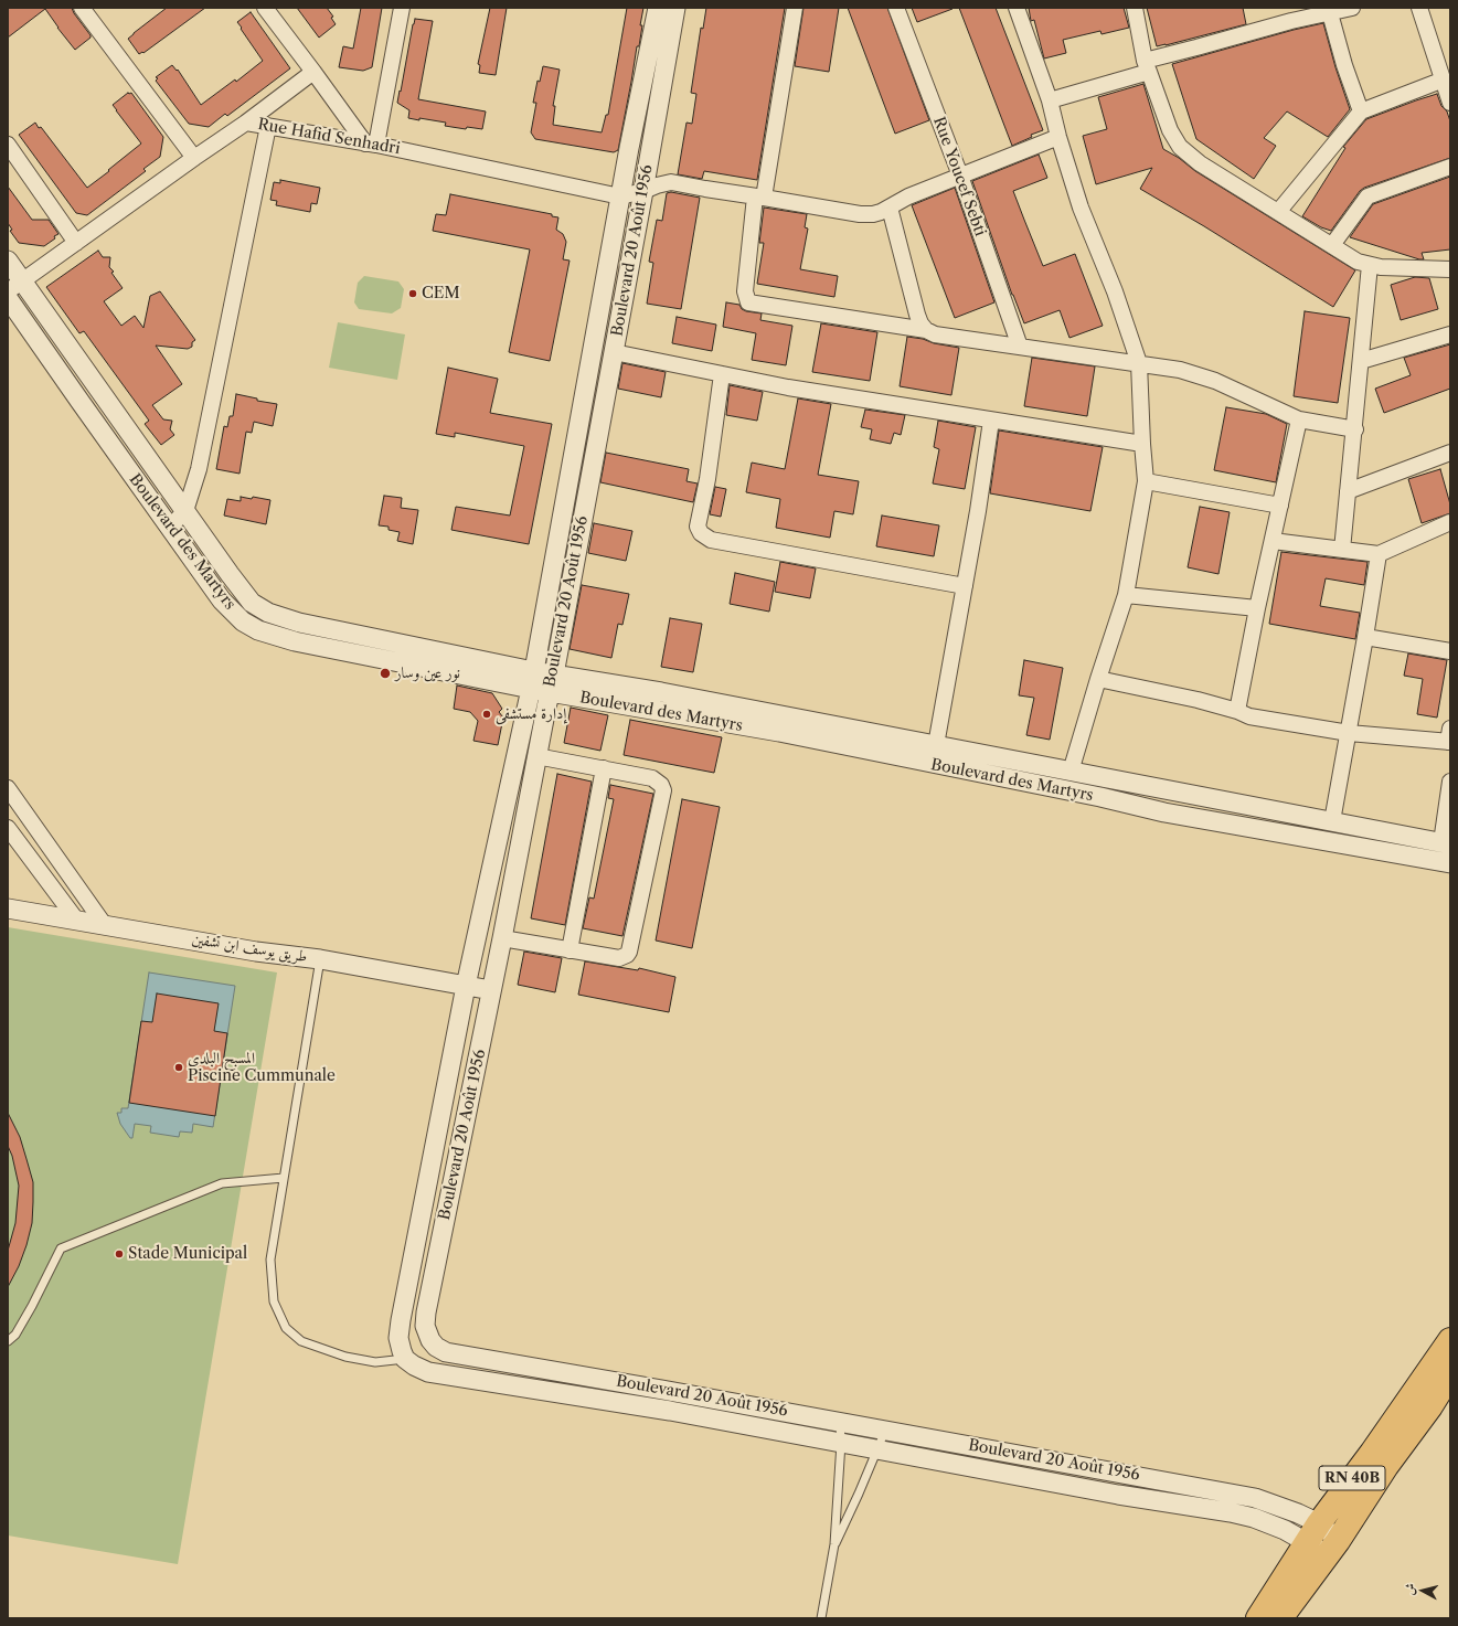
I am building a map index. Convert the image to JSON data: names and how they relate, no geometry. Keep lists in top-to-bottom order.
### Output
{
  "streets": {
    "main road": ["RN 40B"],
    "street": [
      "Rue Hafid Senhadri",
      "Rue Youcef Sebti",
      "Boulevard 20 Août 1956",
      "Boulevard des Martyrs",
      "طريق يوسف ابن تشفين"
    ]
  },
  "crossings": [
    ["Rue Hafid Senhadri", "Boulevard 20 Août 1956"],
    ["Rue Hafid Senhadri", "Boulevard des Martyrs"],
    ["Boulevard 20 Août 1956", "Boulevard des Martyrs"],
    ["Boulevard 20 Août 1956", "طريق يوسف ابن تشفين"],
    ["Boulevard 20 Août 1956", "RN 40B"]
  ],
  "places": [
    "CEM",
    "نور عين وسار",
    "إدارة مستشفى",
    "المسبح البلدي Piscine Cummunale",
    "Stade Municipal"
  ],
  "north": "left"
}
